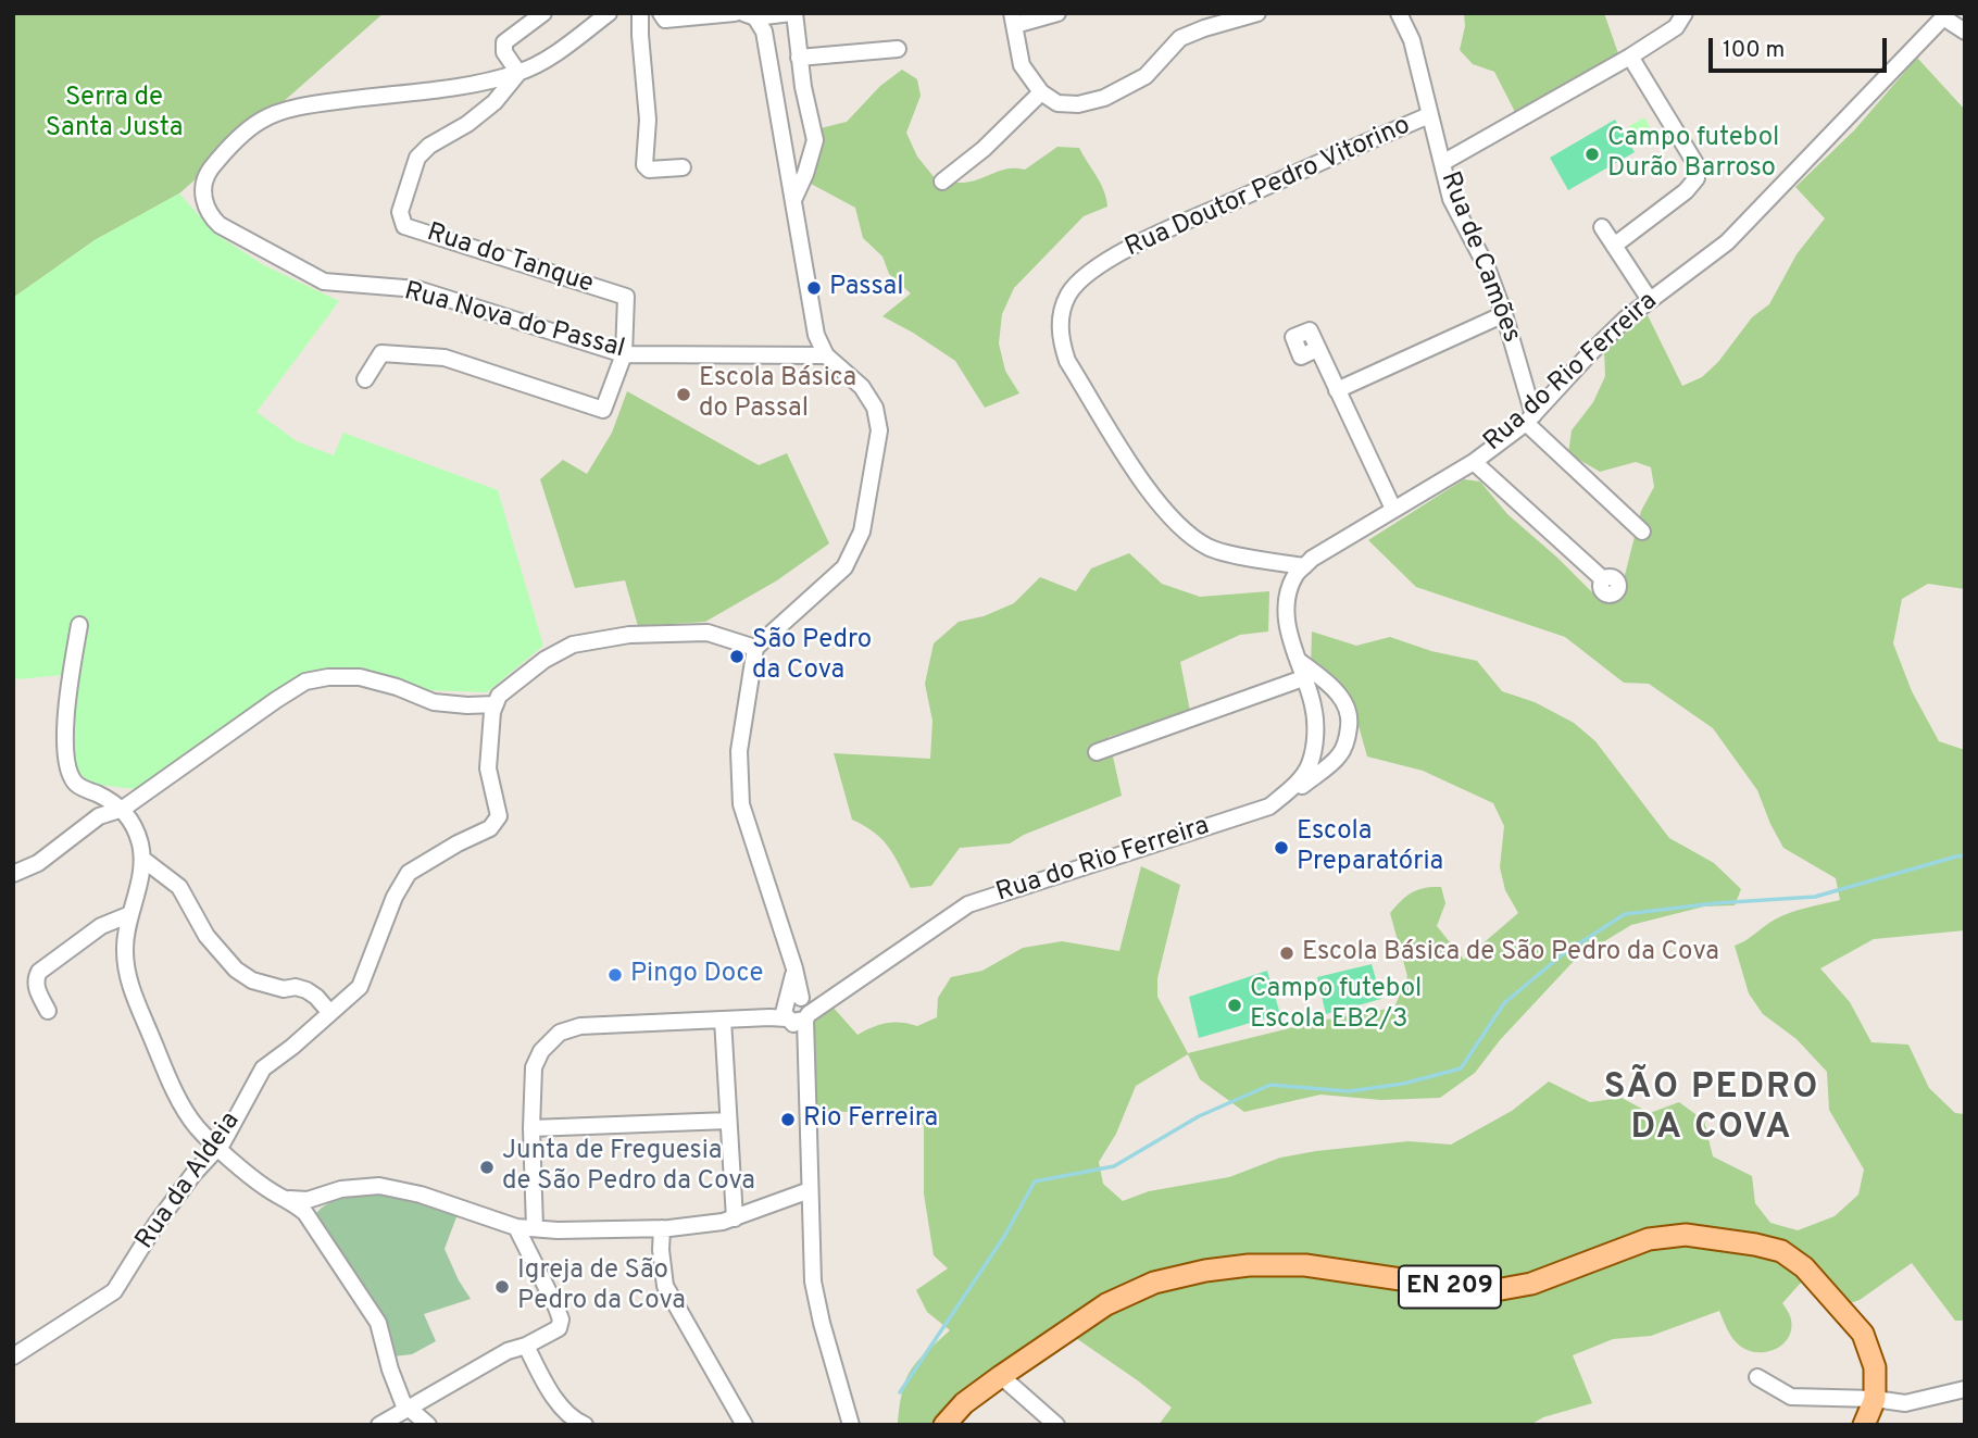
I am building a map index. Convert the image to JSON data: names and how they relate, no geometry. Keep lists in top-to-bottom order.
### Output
{
  "streets": {
    "main road": ["EN 209"],
    "street": [
      "Rua Doutor Pedro Vitorino",
      "Rua de Camões",
      "Rua do Tanque",
      "Rua Nova do Passal",
      "Rua do Rio Ferreira",
      "Rua da Aldeia"
    ]
  },
  "crossings": [
    ["Rua Doutor Pedro Vitorino", "Rua de Camões"],
    ["Rua Doutor Pedro Vitorino", "Rua do Rio Ferreira"],
    ["Rua de Camões", "Rua do Rio Ferreira"],
    ["Rua do Tanque", "Rua Nova do Passal"]
  ],
  "districts": ["SÃO PEDRO DA COVA"],
  "parks": ["Serra de Santa Justa"],
  "places": [
    "Campo futebol Durão Barroso",
    "Passal",
    "Escola Básica do Passal",
    "São Pedro da Cova",
    "Escola Preparatória",
    "Escola Básica de São Pedro da Cova",
    "Pingo Doce",
    "Campo futebol Escola EB2/3",
    "Rio Ferreira",
    "Junta de Freguesia de São Pedro da Cova",
    "Igreja de São Pedro da Cova"
  ],
  "scale_bar": "100 m"
}
